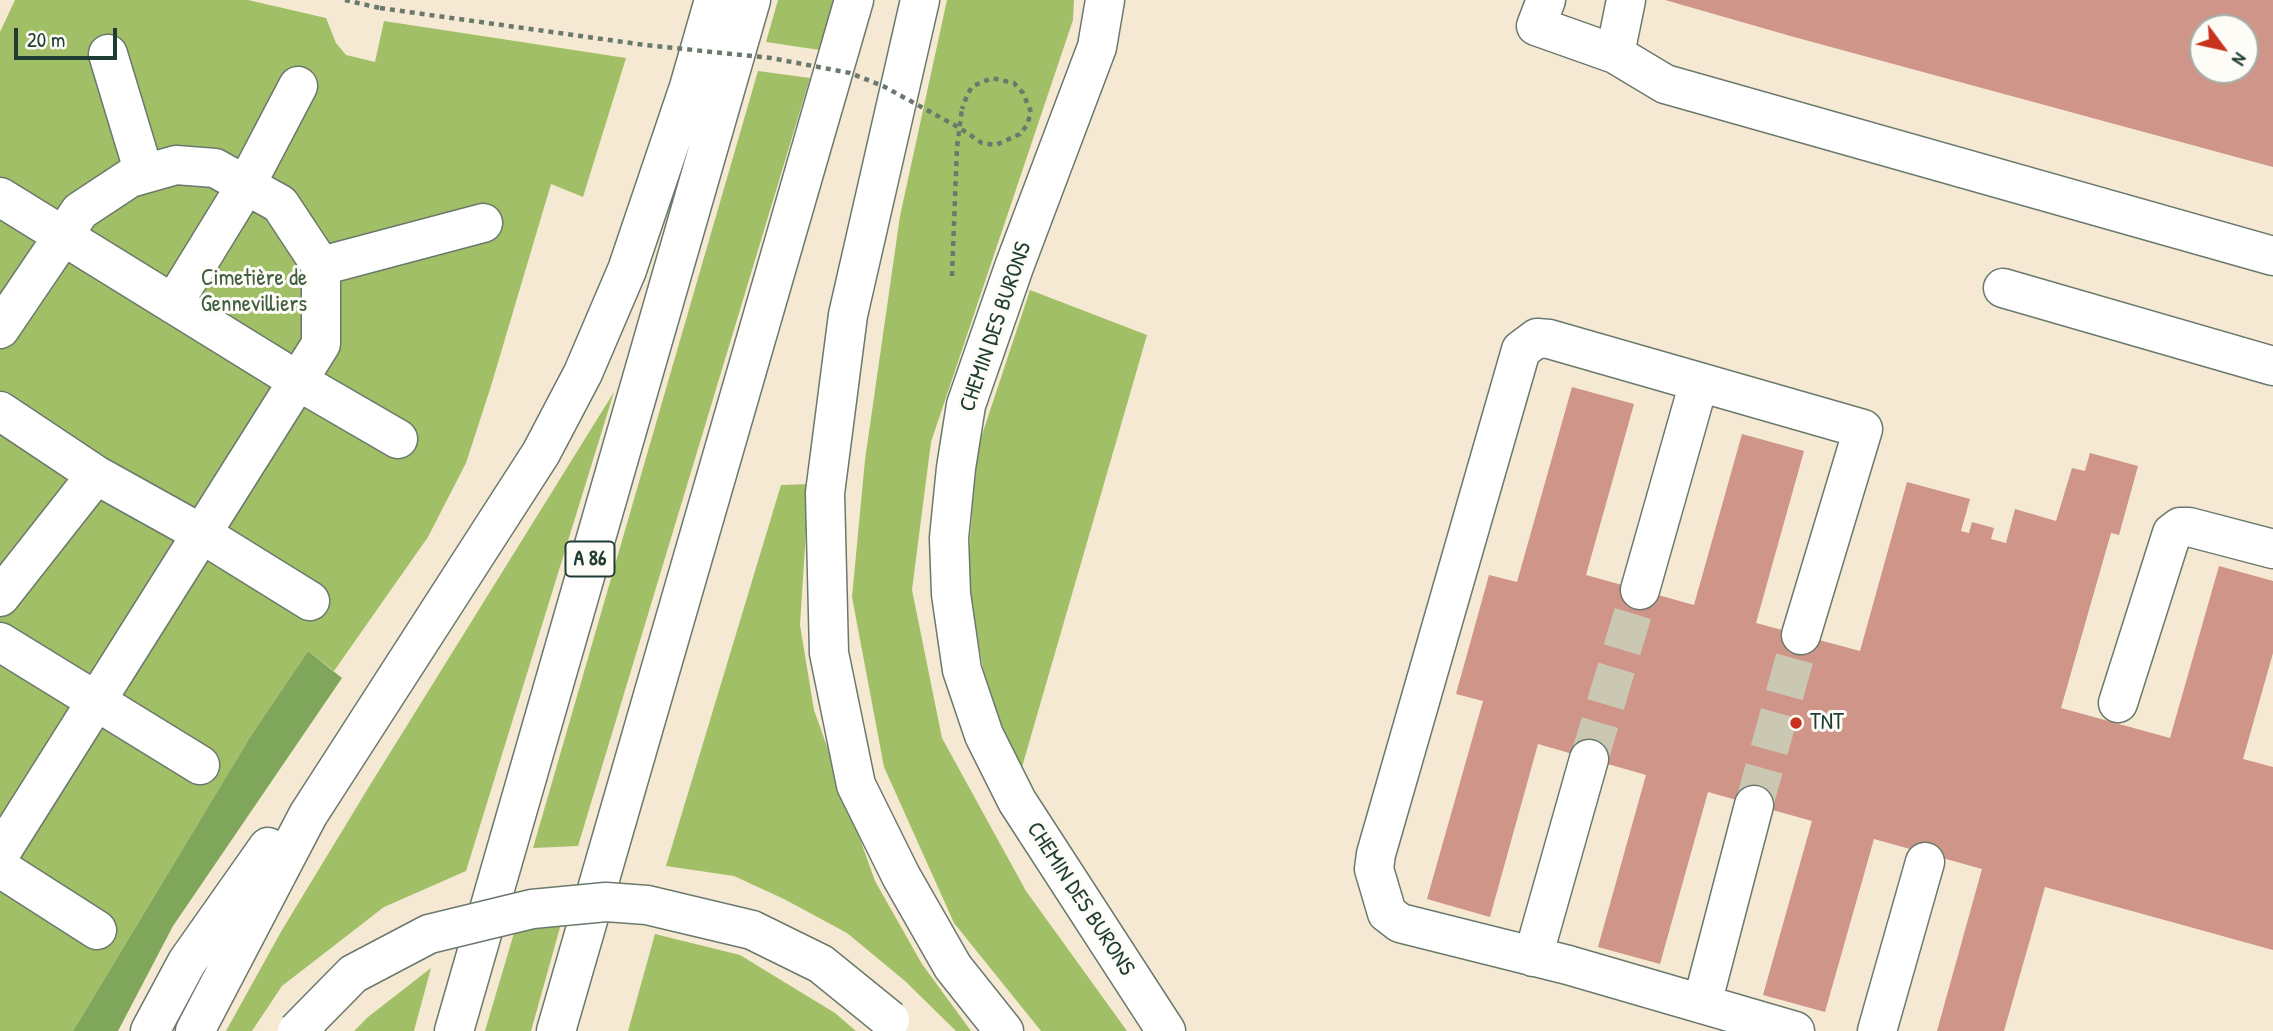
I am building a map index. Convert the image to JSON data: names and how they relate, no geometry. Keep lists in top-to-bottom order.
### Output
{
  "streets": {
    "main road": ["CHEMIN DES BURONS", "A 86"]
  },
  "parks": ["Cimetière de Gennevilliers"],
  "places": ["TNT"],
  "scale_bar": "20 m",
  "north": "bottom right"
}
